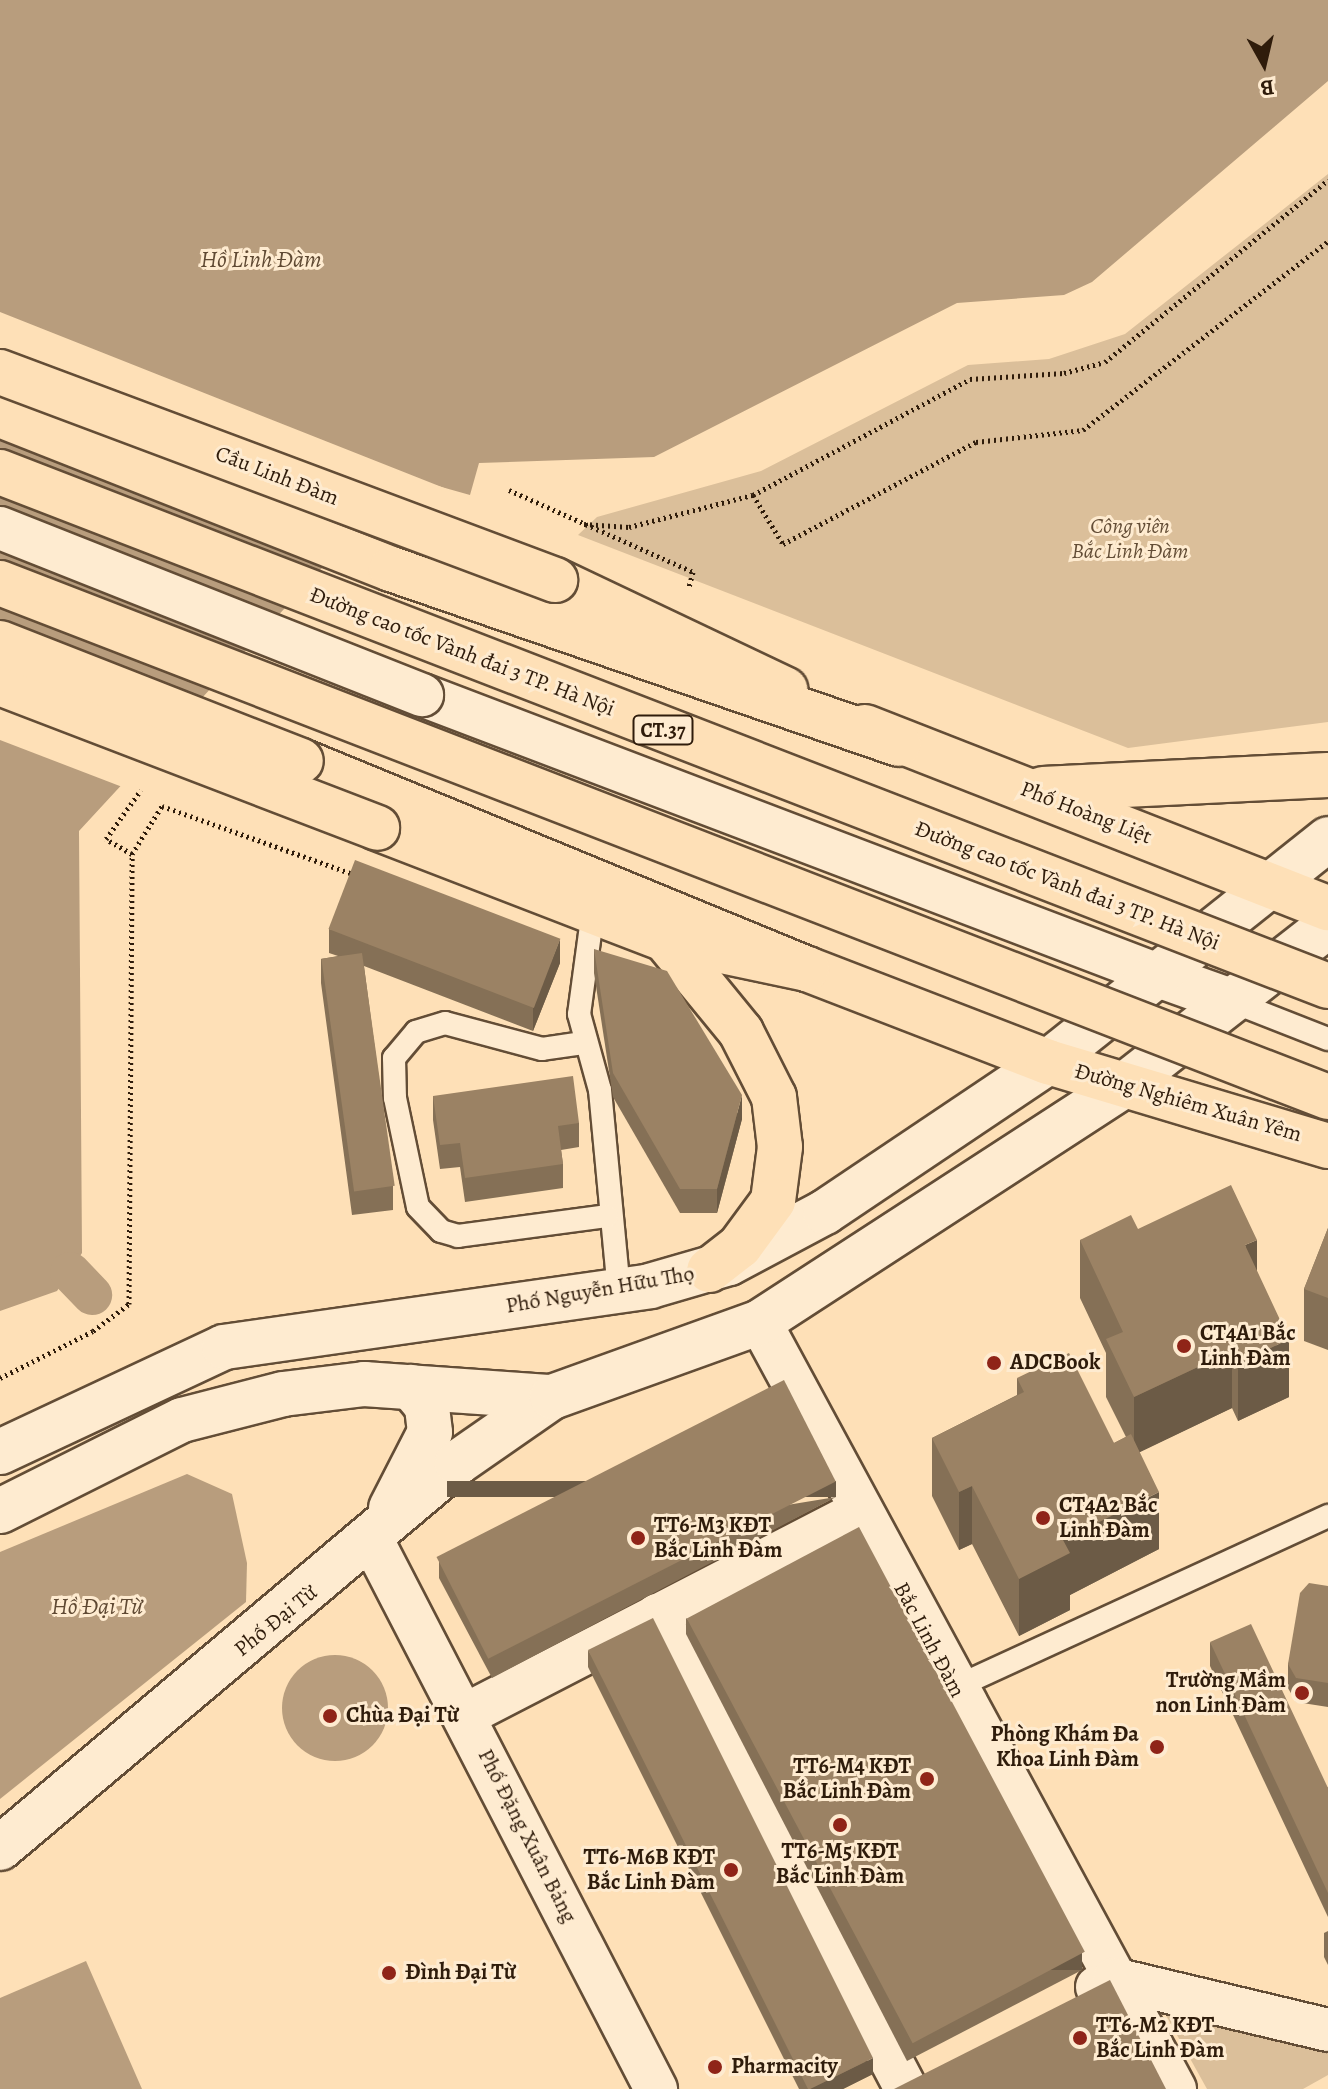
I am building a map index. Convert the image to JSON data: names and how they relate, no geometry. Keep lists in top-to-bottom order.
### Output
{
  "streets": {
    "main road": [
      "Cầu Linh Đàm",
      "Đường cao tốc Vành đai 3 TP. Hà Nội",
      "CT.37",
      "Phố Hoàng Liệt",
      "Đường Nghiêm Xuân Yêm",
      "Phố Nguyễn Hữu Thọ",
      "Phố Đại Từ"
    ],
    "street": ["Bắc Linh Đàm", "Phố Đặng Xuân Bảng"]
  },
  "crossings": [
    ["Cầu Linh Đàm", "Phố Hoàng Liệt"],
    ["Phố Hoàng Liệt", "Phố Nguyễn Hữu Thọ"],
    ["Đường Nghiêm Xuân Yêm", "Phố Nguyễn Hữu Thọ"],
    ["Phố Đại Từ", "Phố Đặng Xuân Bảng"]
  ],
  "water": ["Hồ Linh Đàm", "Hồ Đại Từ"],
  "parks": ["Công viên Bắc Linh Đàm"],
  "places": [
    "CT4A1 Bắc Linh Đàm",
    "ADCBook",
    "CT4A2 Bắc Linh Đàm",
    "TT6-M3 KĐT Bắc Linh Đàm",
    "Trường Mầm non Linh Đàm",
    "Chùa Đại Từ",
    "Phòng Khám Đa Khoa Linh Đàm",
    "TT6-M4 KĐT Bắc Linh Đàm",
    "TT6-M5 KĐT Bắc Linh Đàm",
    "TT6-M6B KĐT Bắc Linh Đàm",
    "Đình Đại Từ",
    "TT6-M2 KĐT Bắc Linh Đàm",
    "Pharmacity"
  ],
  "north": "bottom"
}
